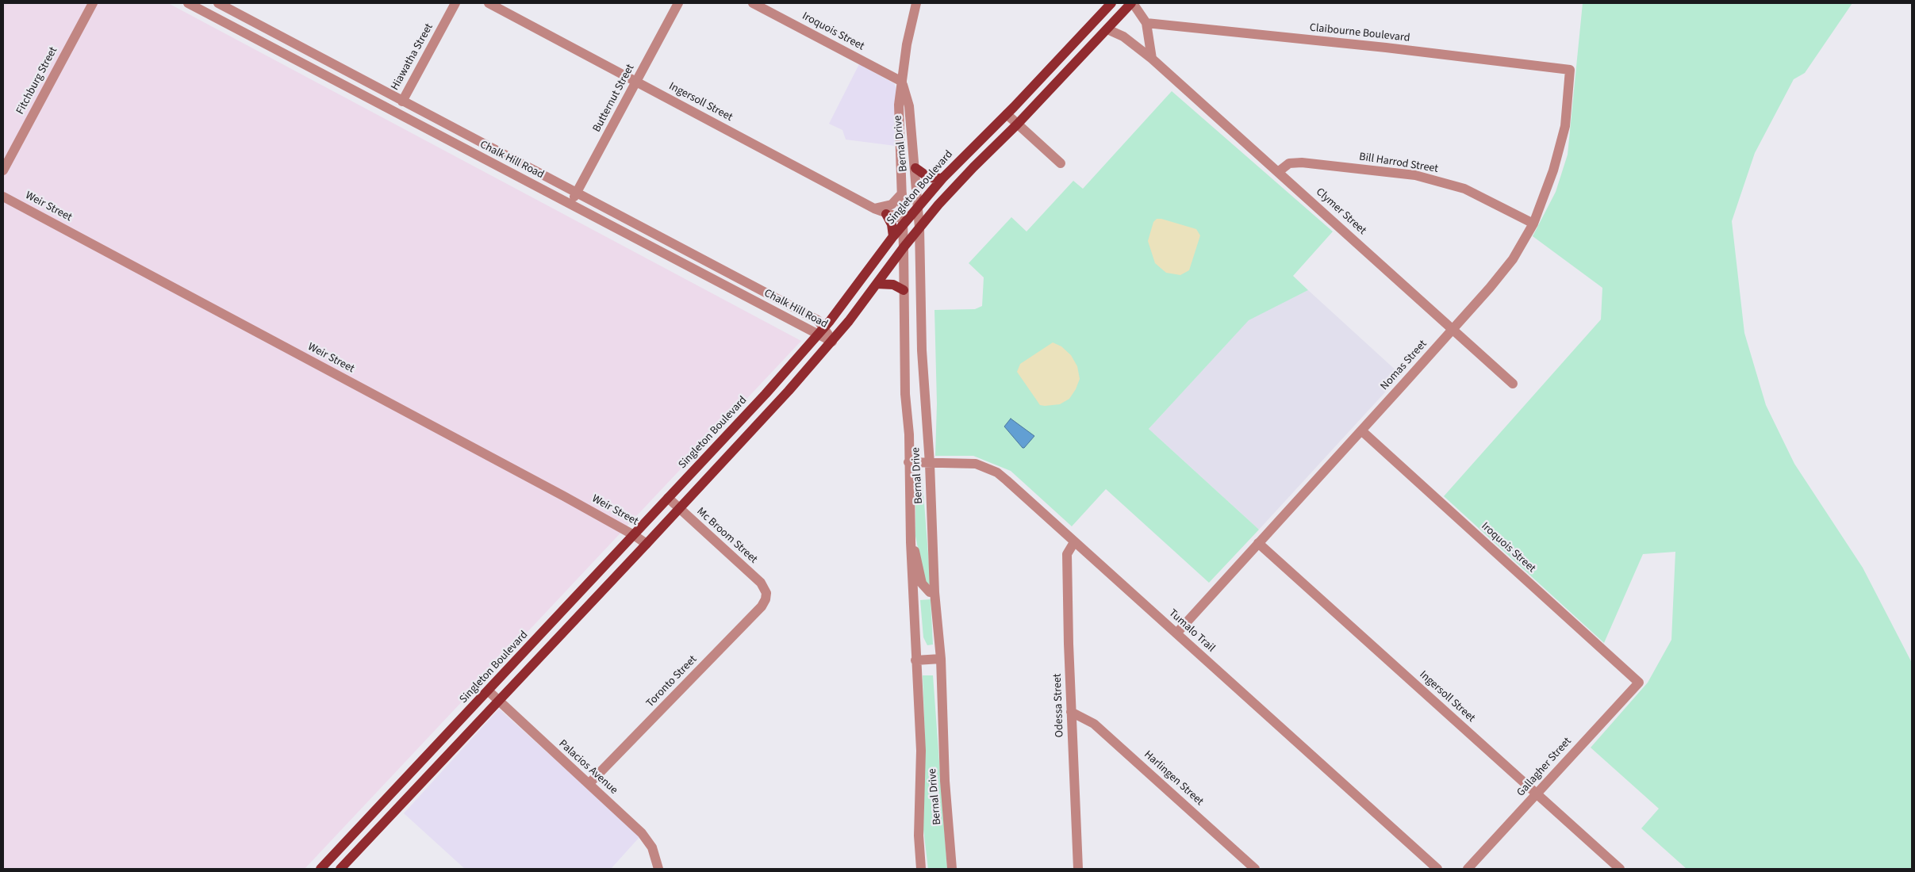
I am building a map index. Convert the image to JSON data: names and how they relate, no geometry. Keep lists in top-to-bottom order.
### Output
{
  "streets": {
    "main road": ["Singleton Boulevard"],
    "street": [
      "Iroquois Street",
      "Claibourne Boulevard",
      "Hiawatha Street",
      "Fitchburg Street",
      "Butternut Street",
      "Ingersoll Street",
      "Bernal Drive",
      "Chalk Hill Road",
      "Bill Harrod Street",
      "Weir Street",
      "Clymer Street",
      "Nomas Street",
      "Mc Broom Street",
      "Tumalo Trail",
      "Toronto Street",
      "Odessa Street",
      "Palacios Avenue",
      "Gallagher Street",
      "Harlingen Street"
    ]
  },
  "crossings": [
    ["Iroquois Street", "Bernal Drive"],
    ["Iroquois Street", "Nomas Street"],
    ["Iroquois Street", "Gallagher Street"],
    ["Claibourne Boulevard", "Nomas Street"],
    ["Hiawatha Street", "Chalk Hill Road"],
    ["Butternut Street", "Ingersoll Street"],
    ["Butternut Street", "Chalk Hill Road"],
    ["Ingersoll Street", "Bernal Drive"],
    ["Ingersoll Street", "Singleton Boulevard"],
    ["Ingersoll Street", "Nomas Street"],
    ["Ingersoll Street", "Gallagher Street"],
    ["Bernal Drive", "Singleton Boulevard"],
    ["Bernal Drive", "Tumalo Trail"],
    ["Chalk Hill Road", "Singleton Boulevard"],
    ["Bill Harrod Street", "Clymer Street"],
    ["Bill Harrod Street", "Nomas Street"],
    ["Singleton Boulevard", "Weir Street"],
    ["Singleton Boulevard", "Mc Broom Street"],
    ["Singleton Boulevard", "Palacios Avenue"],
    ["Clymer Street", "Nomas Street"],
    ["Nomas Street", "Tumalo Trail"],
    ["Mc Broom Street", "Toronto Street"],
    ["Tumalo Trail", "Odessa Street"],
    ["Toronto Street", "Palacios Avenue"],
    ["Odessa Street", "Harlingen Street"]
  ]
}
